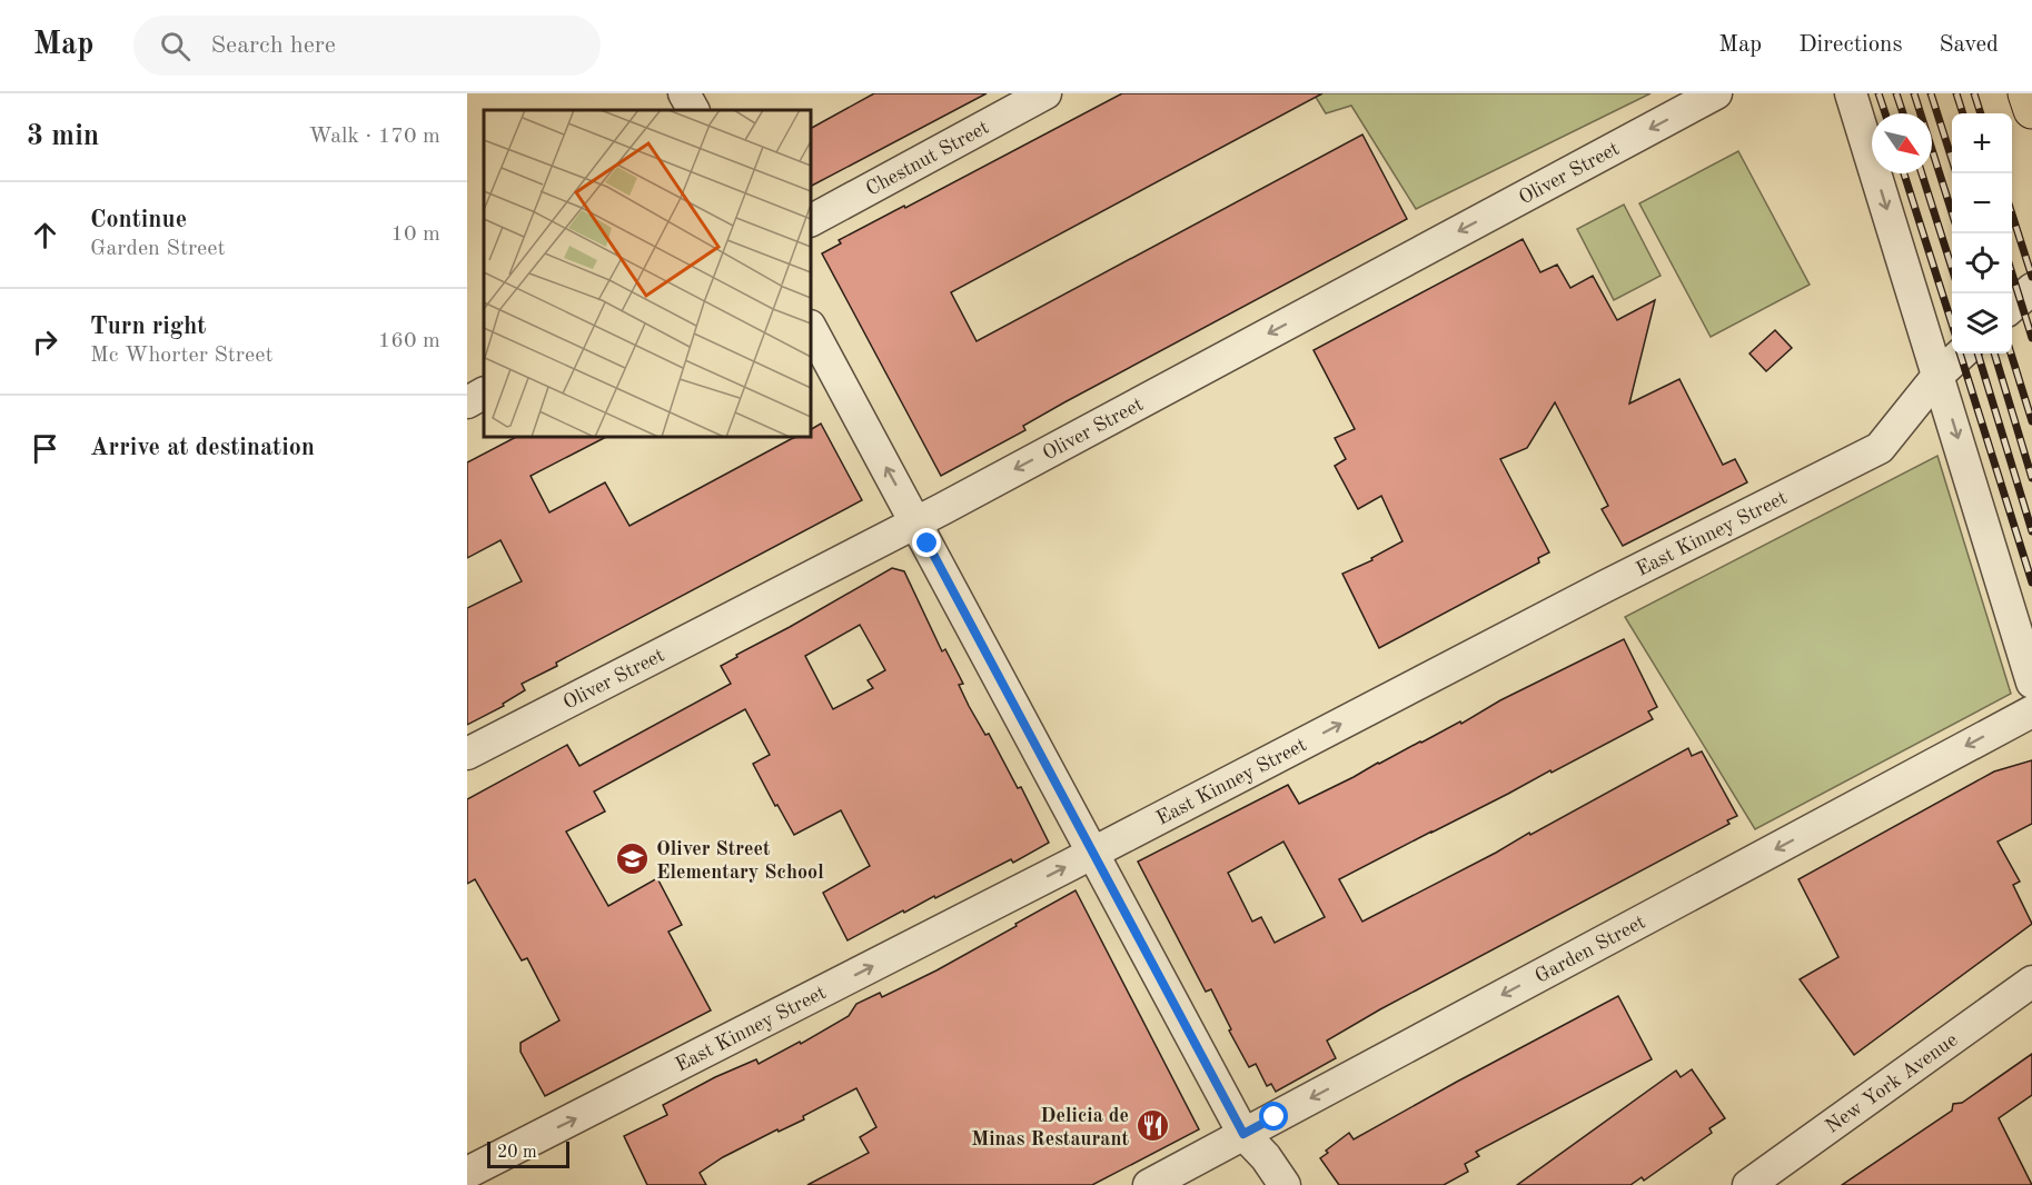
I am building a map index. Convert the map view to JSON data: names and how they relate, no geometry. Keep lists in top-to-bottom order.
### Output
{
  "streets": {
    "street": [
      "Chestnut Street",
      "Oliver Street",
      "East Kinney Street",
      "Garden Street",
      "New York Avenue"
    ]
  },
  "one_way": ["Oliver Street", "East Kinney Street", "Garden Street"],
  "places": {
    "school or university": ["Oliver Street Elementary School"],
    "restaurant": ["Delicia de Minas Restaurant"]
  },
  "scale_bar": "20 m",
  "north": "bottom right",
  "page": {
    "header": "Map",
    "search": "Search here",
    "nav": ["Map", "Directions", "Saved"],
    "heading": ["3 min", "Walk · 170 m"],
    "map_buttons": ["+", "−"],
    "list": [
      ["Continue", "Garden Street", "10 m"],
      ["Turn right", "Mc Whorter Street", "160 m"],
      "Arrive at destination"
    ],
    "scale": "20 m"
  }
}
